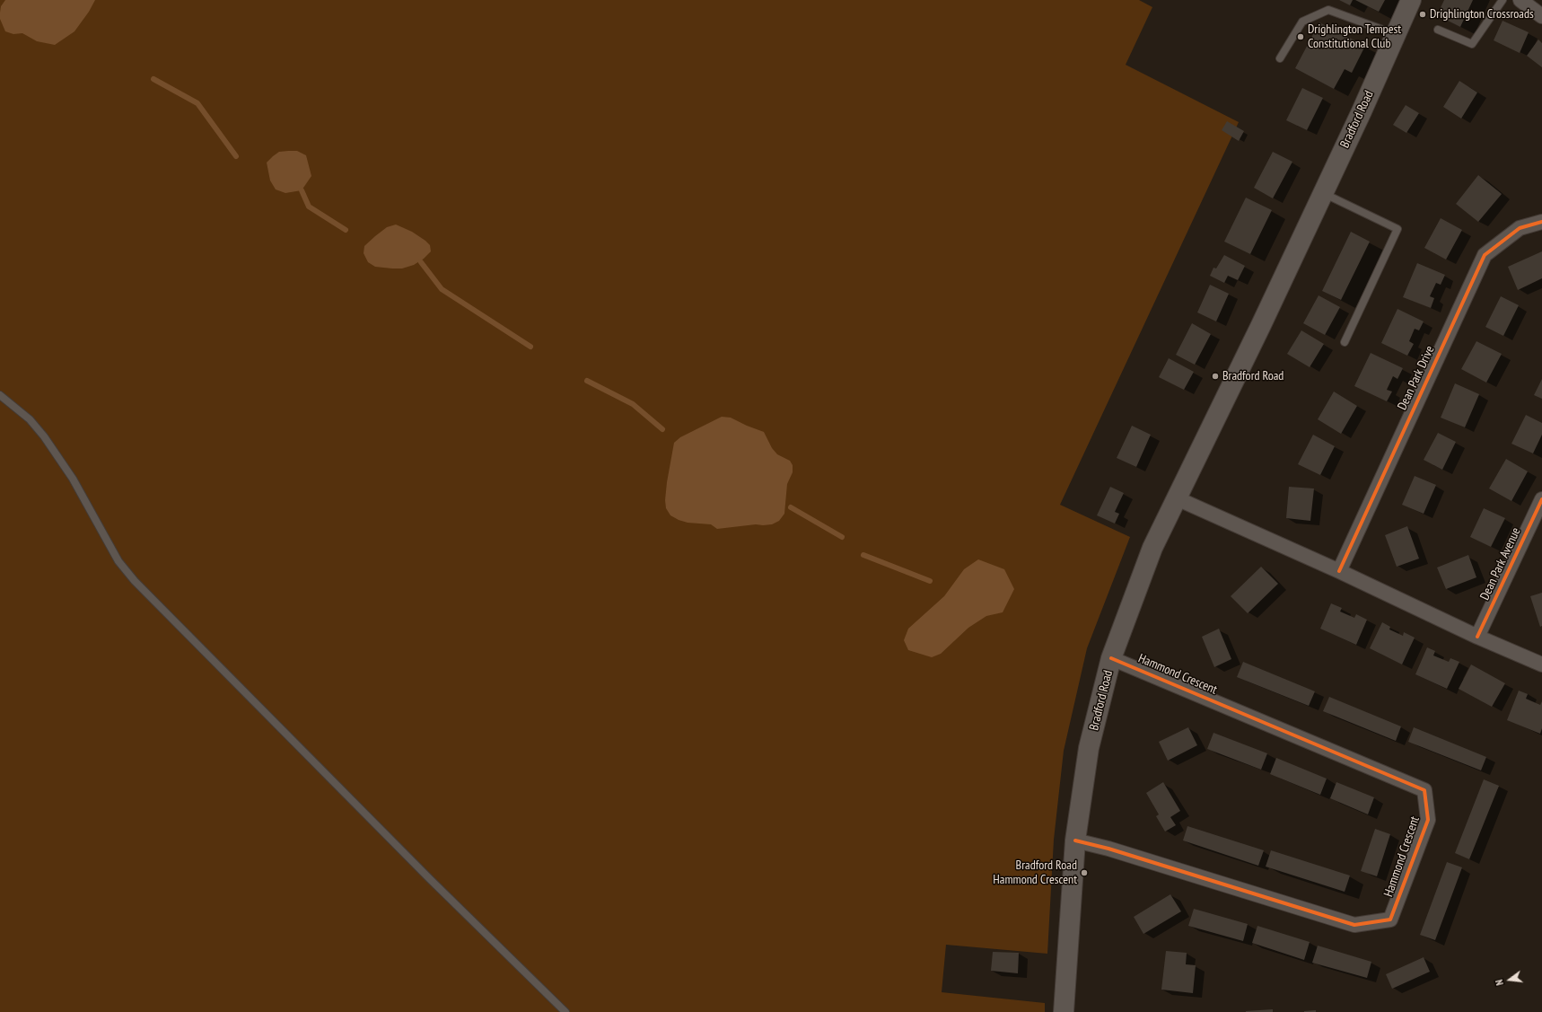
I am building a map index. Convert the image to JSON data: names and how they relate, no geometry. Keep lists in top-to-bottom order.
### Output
{
  "streets": {
    "main road": ["Bradford Road"],
    "street": ["Dean Park Drive", "Dean Park Avenue", "Hammond Crescent"]
  },
  "crossings": [
    ["Bradford Road", "Hammond Crescent"]
  ],
  "places": [
    "Drighlington Crossroads",
    "Drighlington Tempest Constitutional Club",
    "Bradford Road",
    "Bradford Road Hammond Crescent"
  ],
  "north": "left"
}
